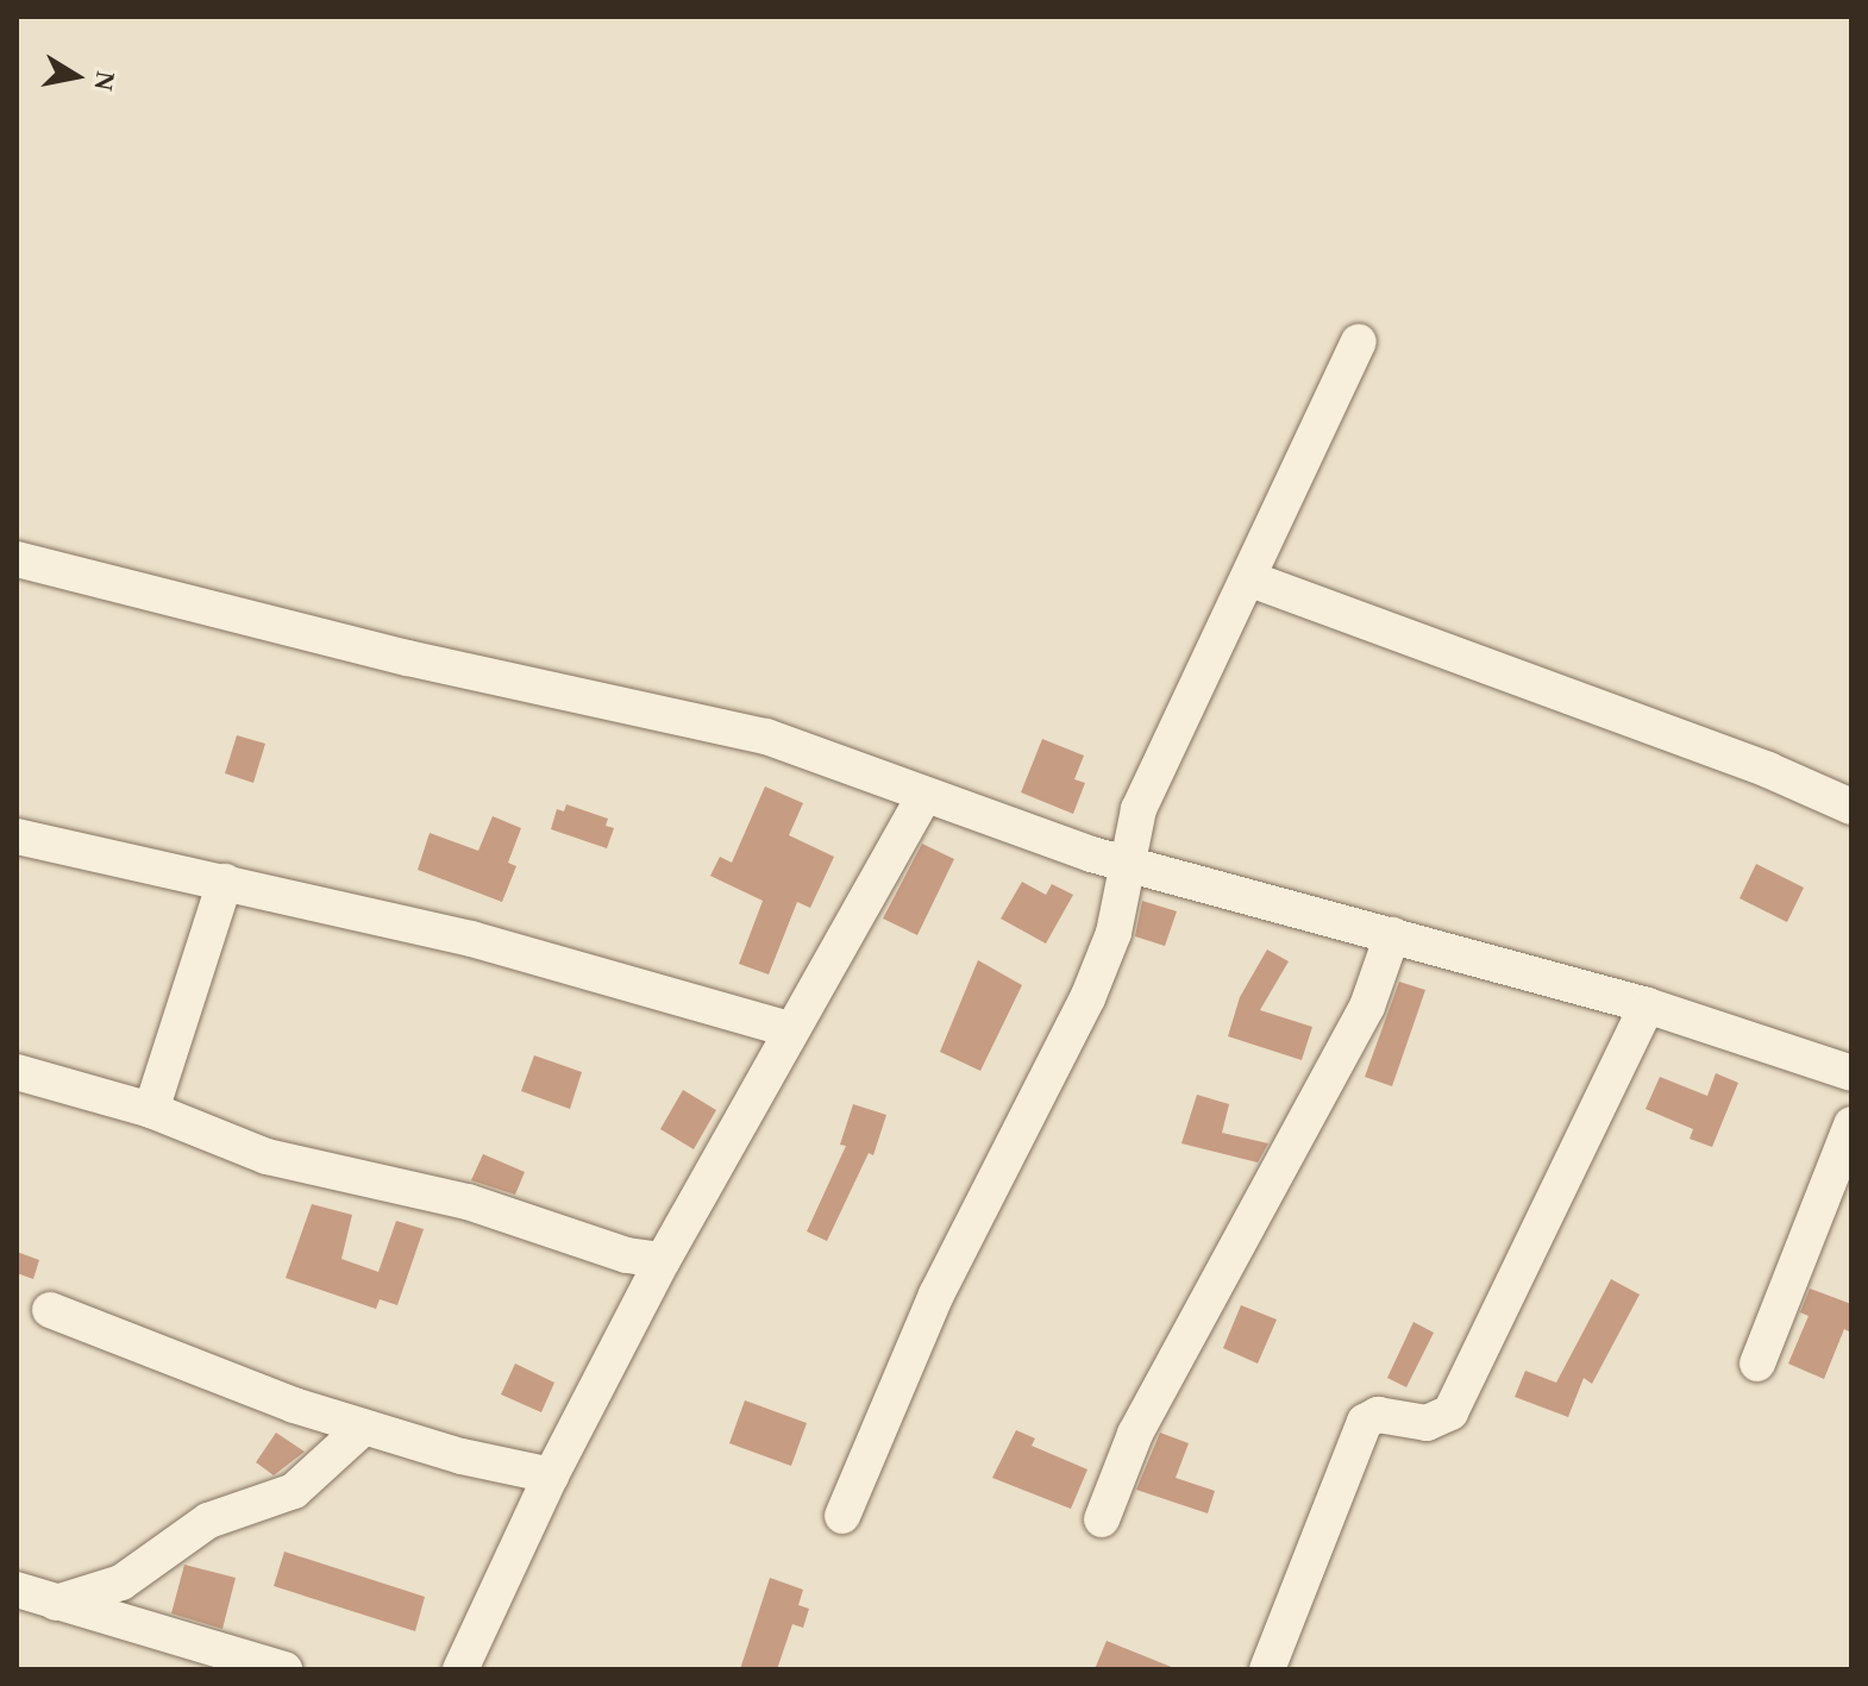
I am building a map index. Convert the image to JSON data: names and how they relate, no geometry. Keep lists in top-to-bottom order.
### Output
{
  "north": "right"
}
